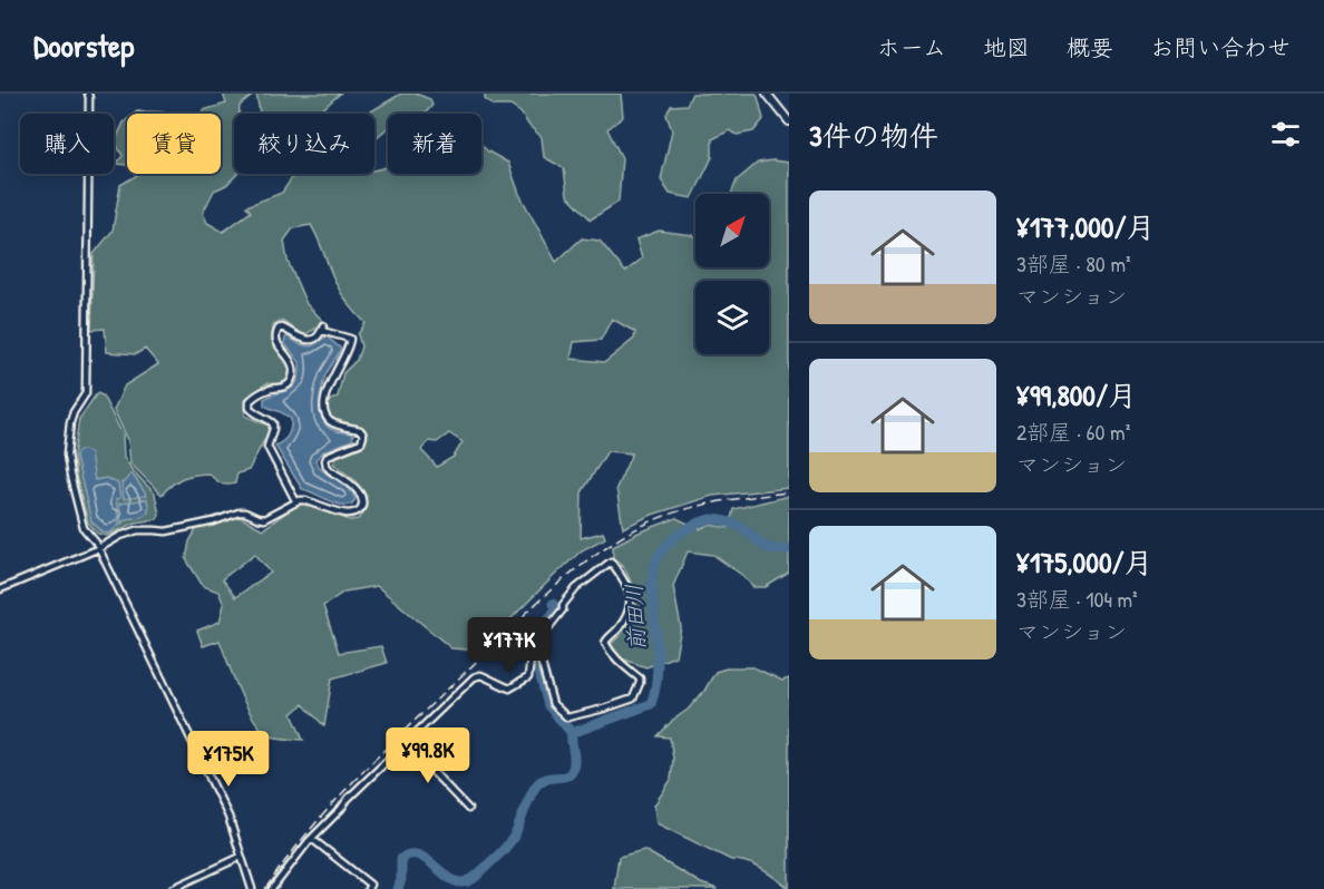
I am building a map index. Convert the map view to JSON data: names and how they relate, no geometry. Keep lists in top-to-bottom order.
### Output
{
  "water": ["前田川"],
  "north": "top right",
  "page": {
    "header": "Doorstep",
    "nav": [
      "ホーム",
      "地図",
      "概要",
      "お問い合わせ"
    ],
    "heading": "3件の物件",
    "chip": [
      "購入",
      "賃貸",
      "絞り込み",
      "新着"
    ],
    "list": [
      {
        "name": "¥177,000/月",
        "note": "3部屋 · 80 m² · マンション"
      },
      {
        "name": "¥99,800/月",
        "note": "2部屋 · 60 m² · マンション"
      },
      {
        "name": "¥175,000/月",
        "note": "3部屋 · 104 m² · マンション"
      }
    ],
    "price": ["¥177K", "¥99.8K", "¥175K"]
  }
}
